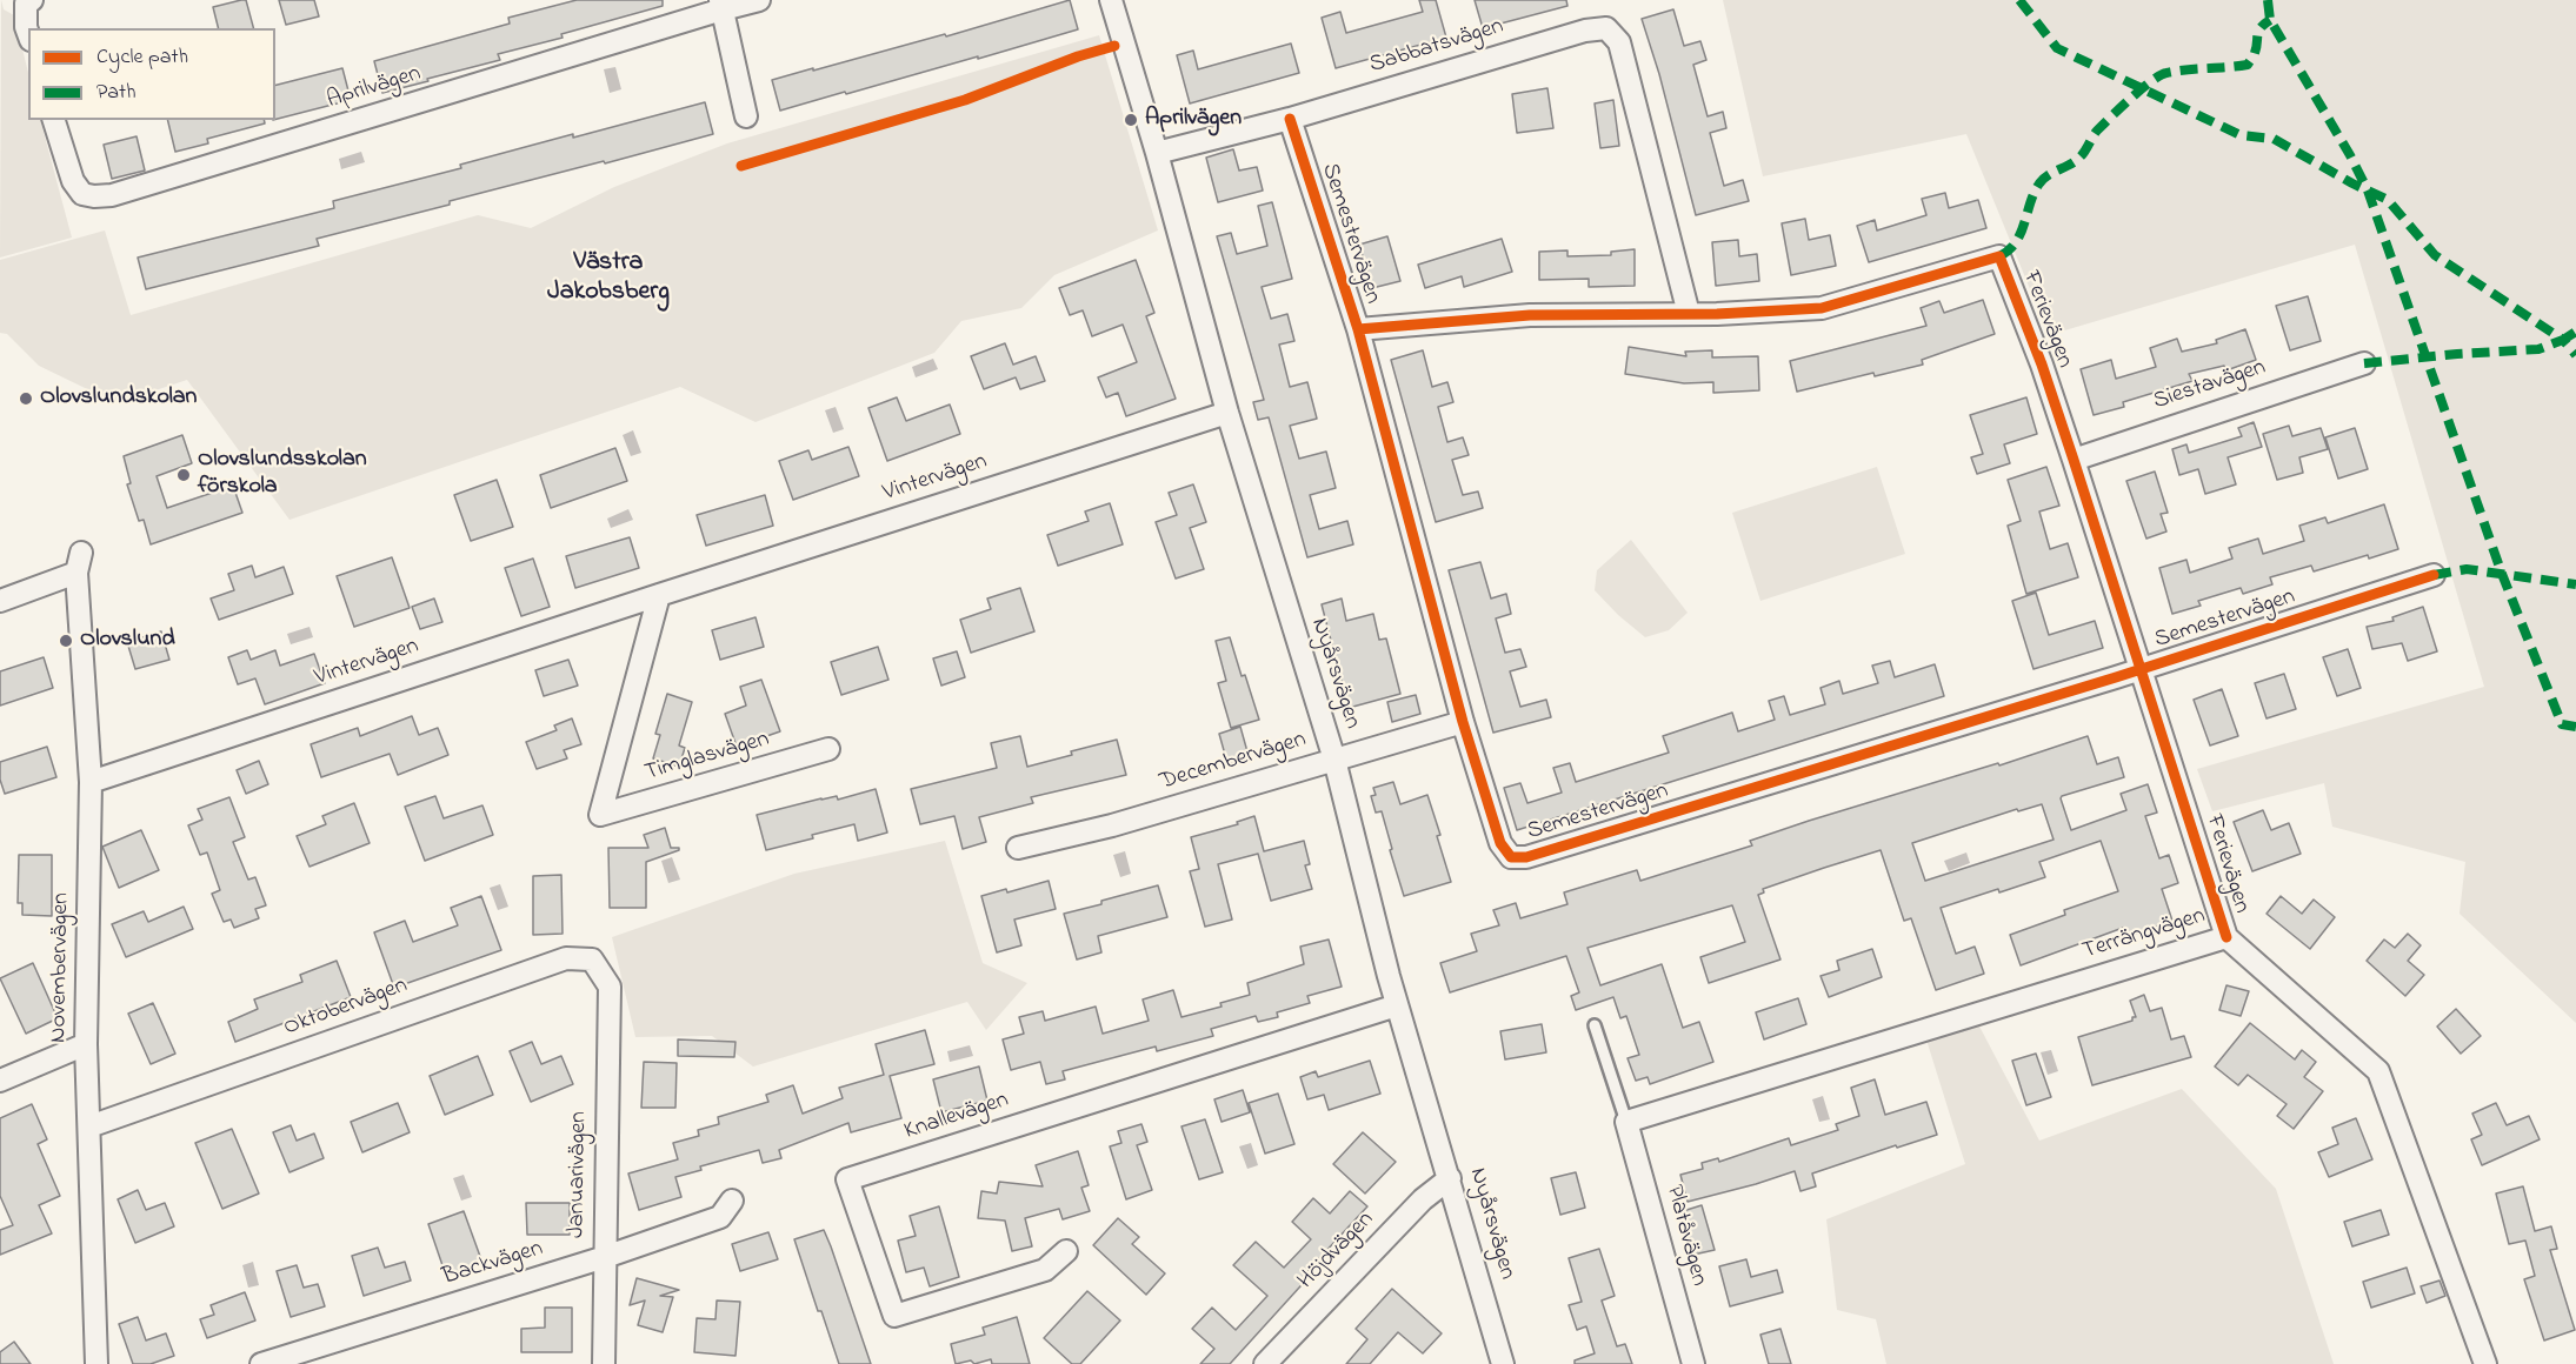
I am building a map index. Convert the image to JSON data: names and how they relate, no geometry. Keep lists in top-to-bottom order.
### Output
{
  "streets": {
    "street": [
      "Sabbatsvägen",
      "Aprilvägen",
      "Semestervägen",
      "Ferievägen",
      "Siestavägen",
      "Vintervägen",
      "Nyårsvägen",
      "Timglasvägen",
      "Decembervägen",
      "Terrängvägen",
      "Novembervägen",
      "Oktobervägen",
      "Knallevägen",
      "Januarivägen",
      "Platåvägen",
      "Höjdvägen",
      "Backvägen"
    ]
  },
  "crossings": [
    ["Sabbatsvägen", "Semestervägen"],
    ["Sabbatsvägen", "Ferievägen"],
    ["Sabbatsvägen", "Nyårsvägen"],
    ["Semestervägen", "Ferievägen"],
    ["Semestervägen", "Decembervägen"],
    ["Ferievägen", "Siestavägen"],
    ["Ferievägen", "Terrängvägen"],
    ["Vintervägen", "Nyårsvägen"],
    ["Vintervägen", "Timglasvägen"],
    ["Vintervägen", "Novembervägen"],
    ["Nyårsvägen", "Decembervägen"],
    ["Nyårsvägen", "Knallevägen"],
    ["Nyårsvägen", "Höjdvägen"],
    ["Terrängvägen", "Platåvägen"],
    ["Novembervägen", "Oktobervägen"],
    ["Oktobervägen", "Januarivägen"],
    ["Januarivägen", "Backvägen"]
  ],
  "districts": ["Västra Jakobsberg"],
  "places": [
    "Aprilvägen",
    "Olovslundskolan",
    "Olovslundsskolan förskola",
    "Olovslund"
  ],
  "legend": ["Cycle path", "Path"]
}
